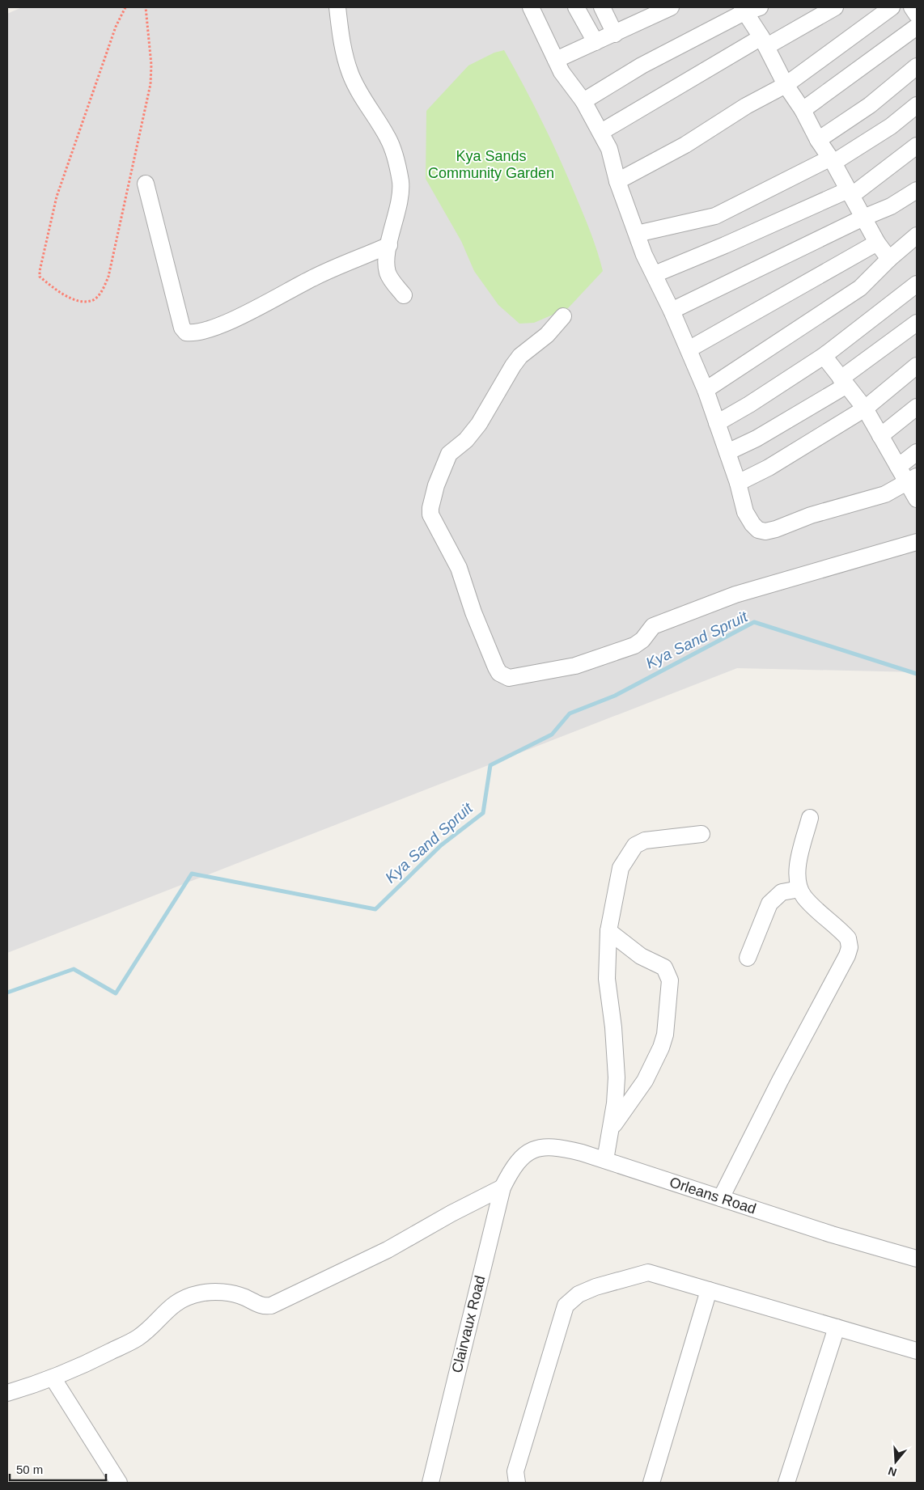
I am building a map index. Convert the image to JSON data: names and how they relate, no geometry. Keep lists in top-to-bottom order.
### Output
{
  "streets": {
    "street": ["Orleans Road", "Clairvaux Road"]
  },
  "crossings": [
    ["Orleans Road", "Clairvaux Road"]
  ],
  "water": ["Kya Sand Spruit"],
  "parks": ["Kya Sands Community Garden"],
  "scale_bar": "50 m",
  "north": "bottom"
}
